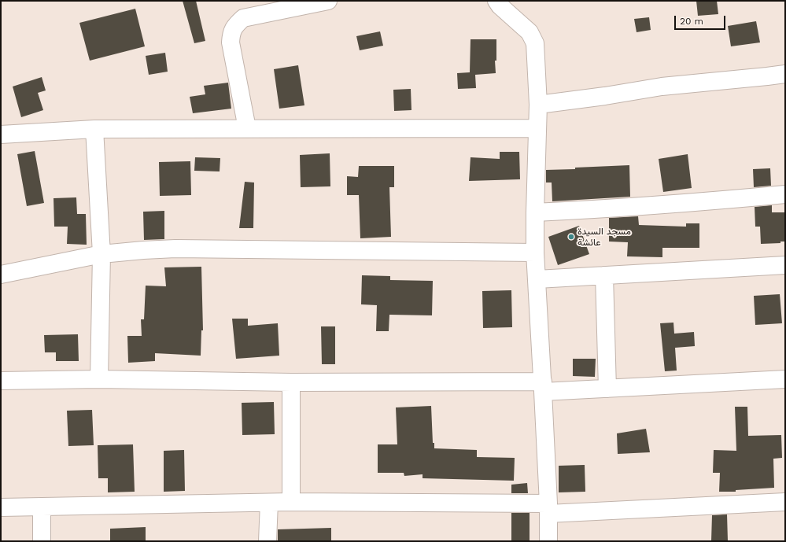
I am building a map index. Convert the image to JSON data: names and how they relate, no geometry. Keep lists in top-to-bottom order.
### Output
{
  "places": ["مسجد السيدة عائشة"],
  "scale_bar": "20 m"
}
